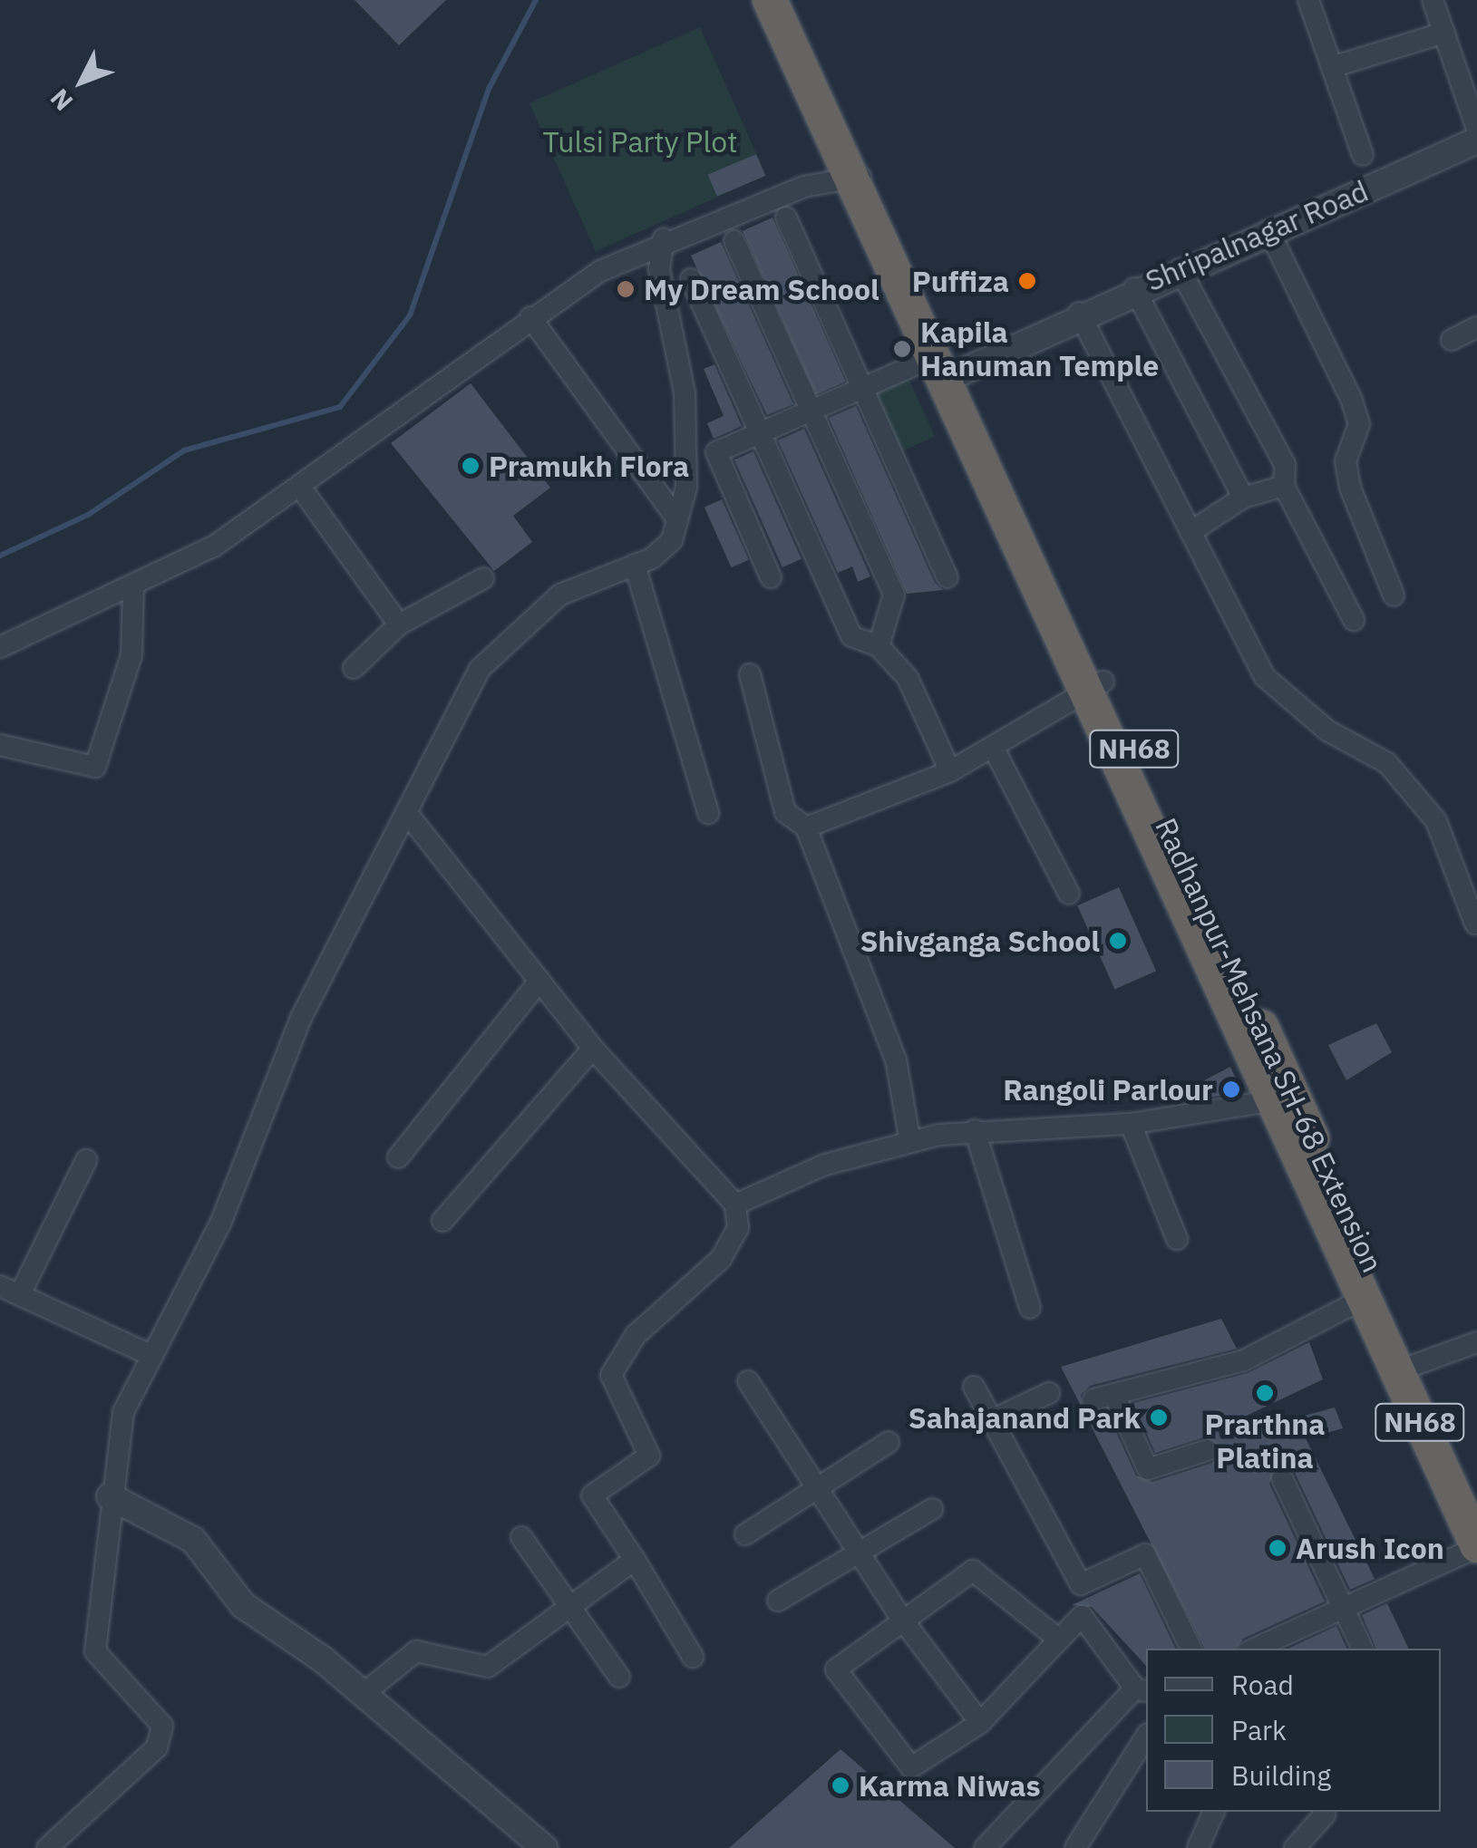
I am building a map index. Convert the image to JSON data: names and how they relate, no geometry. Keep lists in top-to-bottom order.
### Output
{
  "streets": {
    "highway": ["NH68", "Radhanpur-Mehsana SH-68 Extension"],
    "street": ["Shripalnagar Road"]
  },
  "crossings": [
    ["Shripalnagar Road", "Radhanpur-Mehsana SH-68 Extension"],
    ["NH68", "Radhanpur-Mehsana SH-68 Extension"]
  ],
  "parks": ["Tulsi Party Plot"],
  "places": [
    "Puffiza",
    "My Dream School",
    "Kapila Hanuman Temple",
    "Pramukh Flora",
    "Shivganga School",
    "Rangoli Parlour",
    "Prarthna Platina",
    "Sahajanand Park",
    "Arush Icon",
    "Karma Niwas"
  ],
  "legend": ["Road", "Park", "Building"],
  "north": "bottom left"
}
